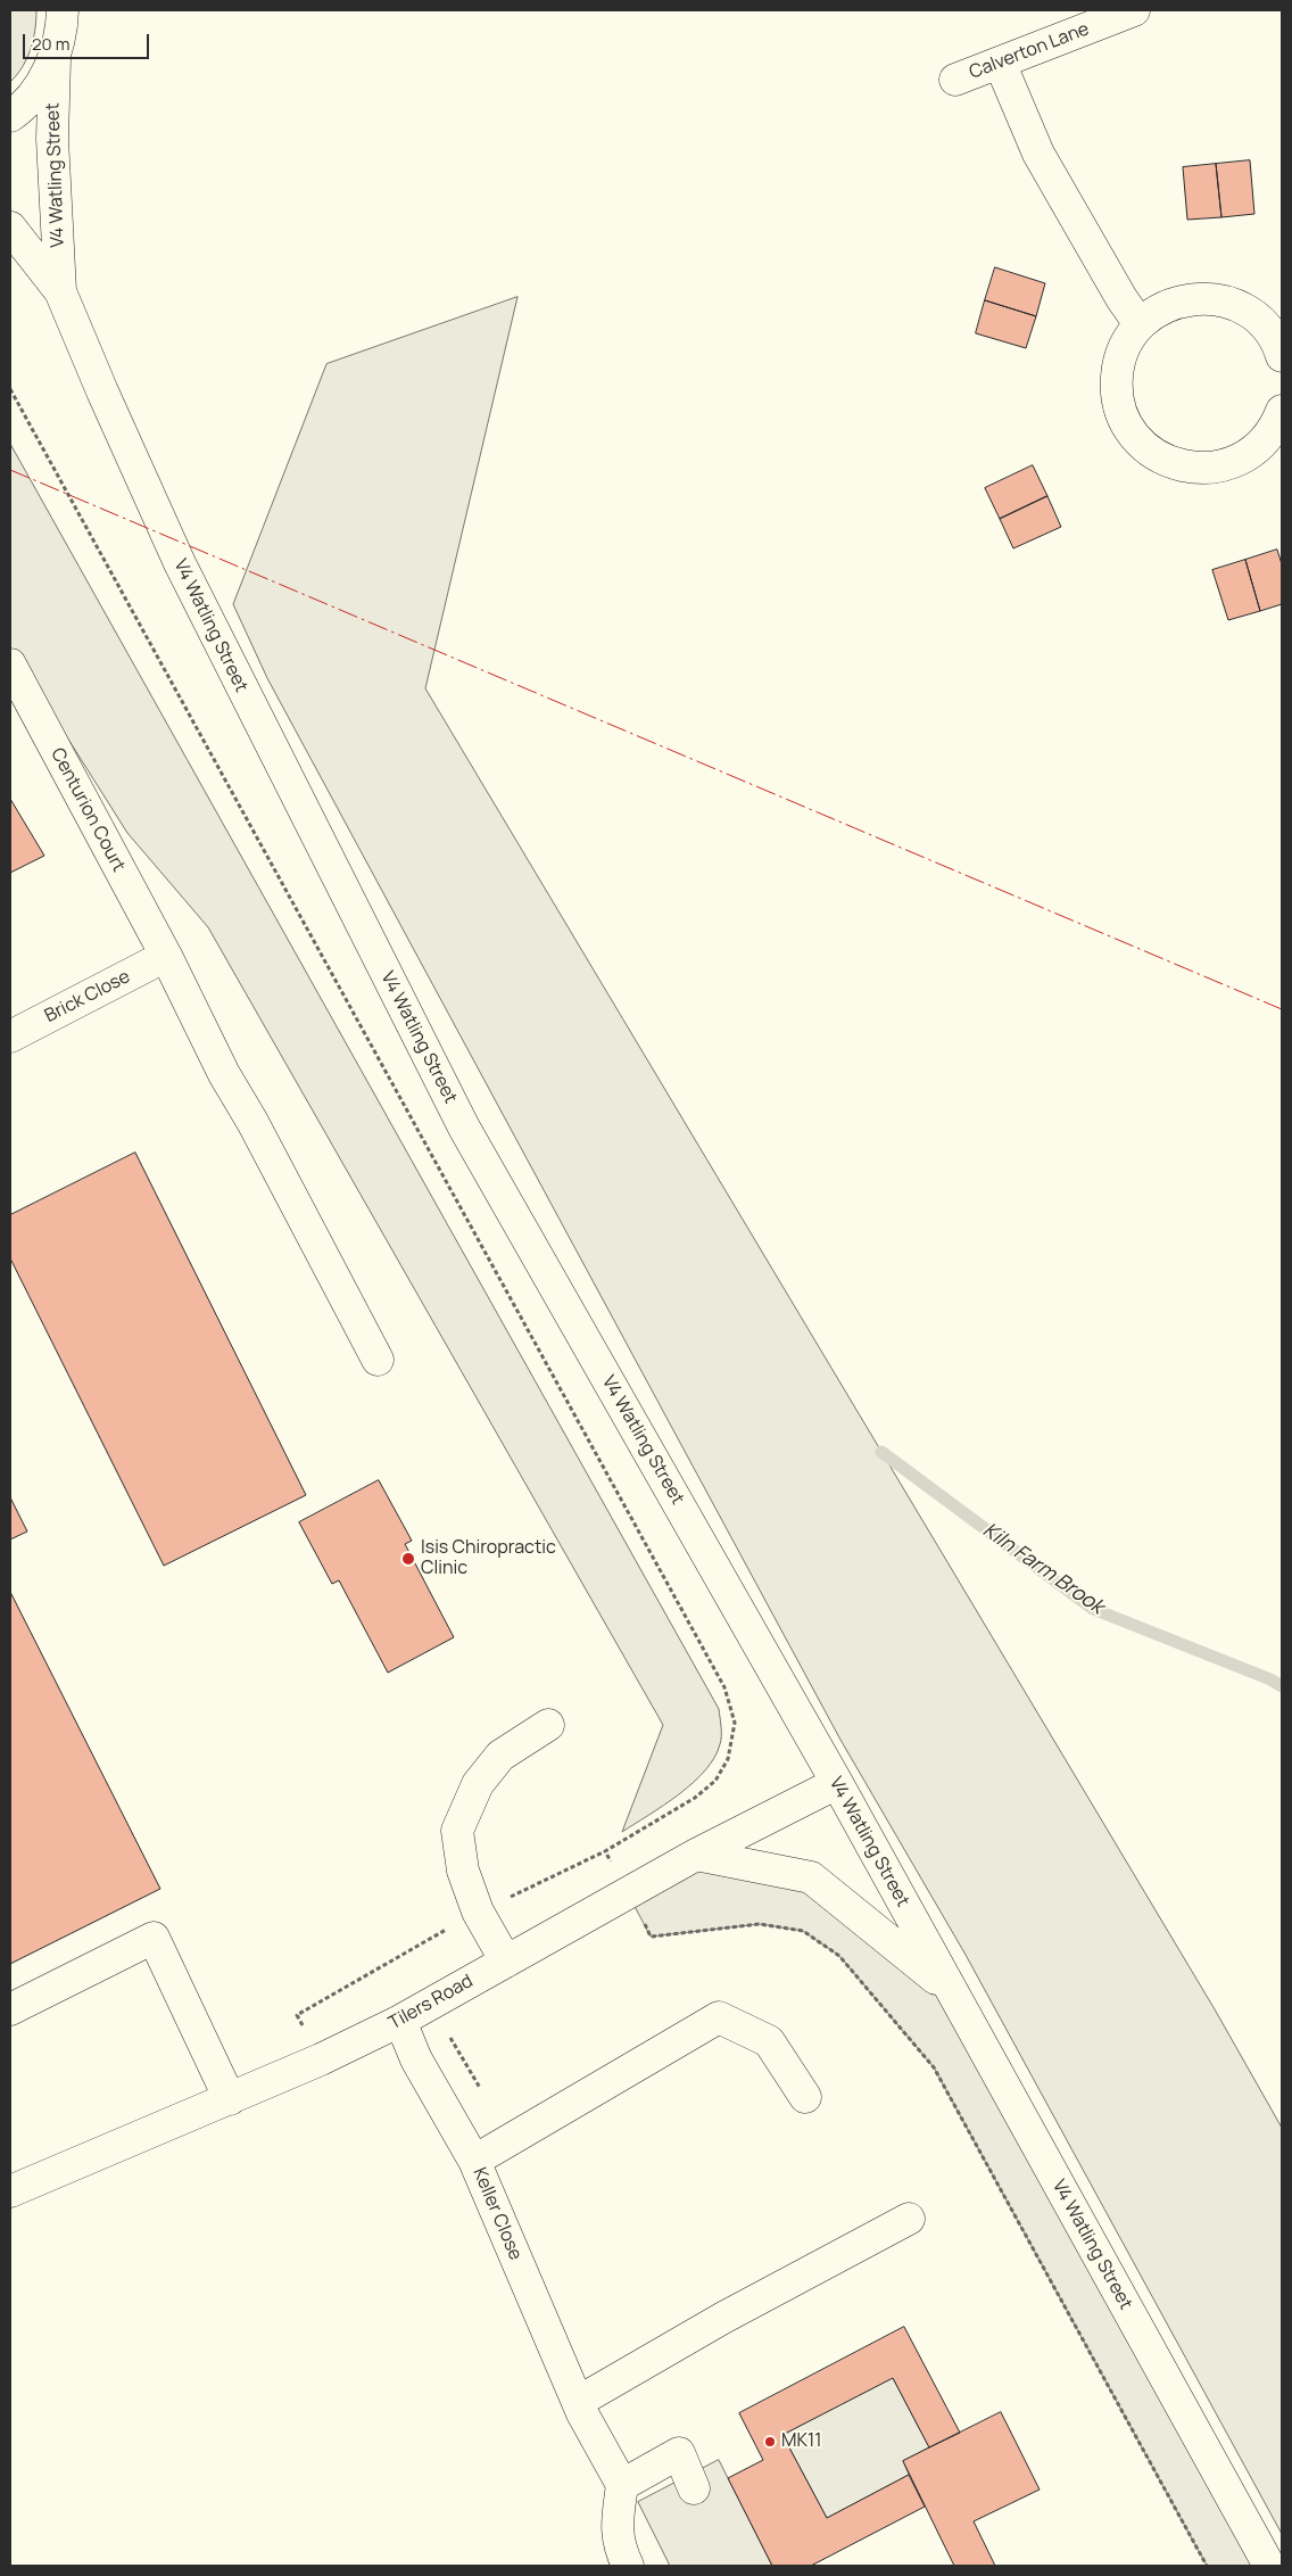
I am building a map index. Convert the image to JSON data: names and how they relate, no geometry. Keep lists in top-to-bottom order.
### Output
{
  "streets": {
    "street": [
      "Calverton Lane",
      "V4 Watling Street",
      "Centurion Court",
      "Brick Close",
      "Tilers Road",
      "Keller Close"
    ]
  },
  "crossings": [
    ["V4 Watling Street", "Tilers Road"],
    ["Centurion Court", "Brick Close"],
    ["Tilers Road", "Keller Close"]
  ],
  "water": ["Kiln Farm Brook"],
  "places": ["Isis Chiropractic Clinic", "MK11"],
  "scale_bar": "20 m"
}
